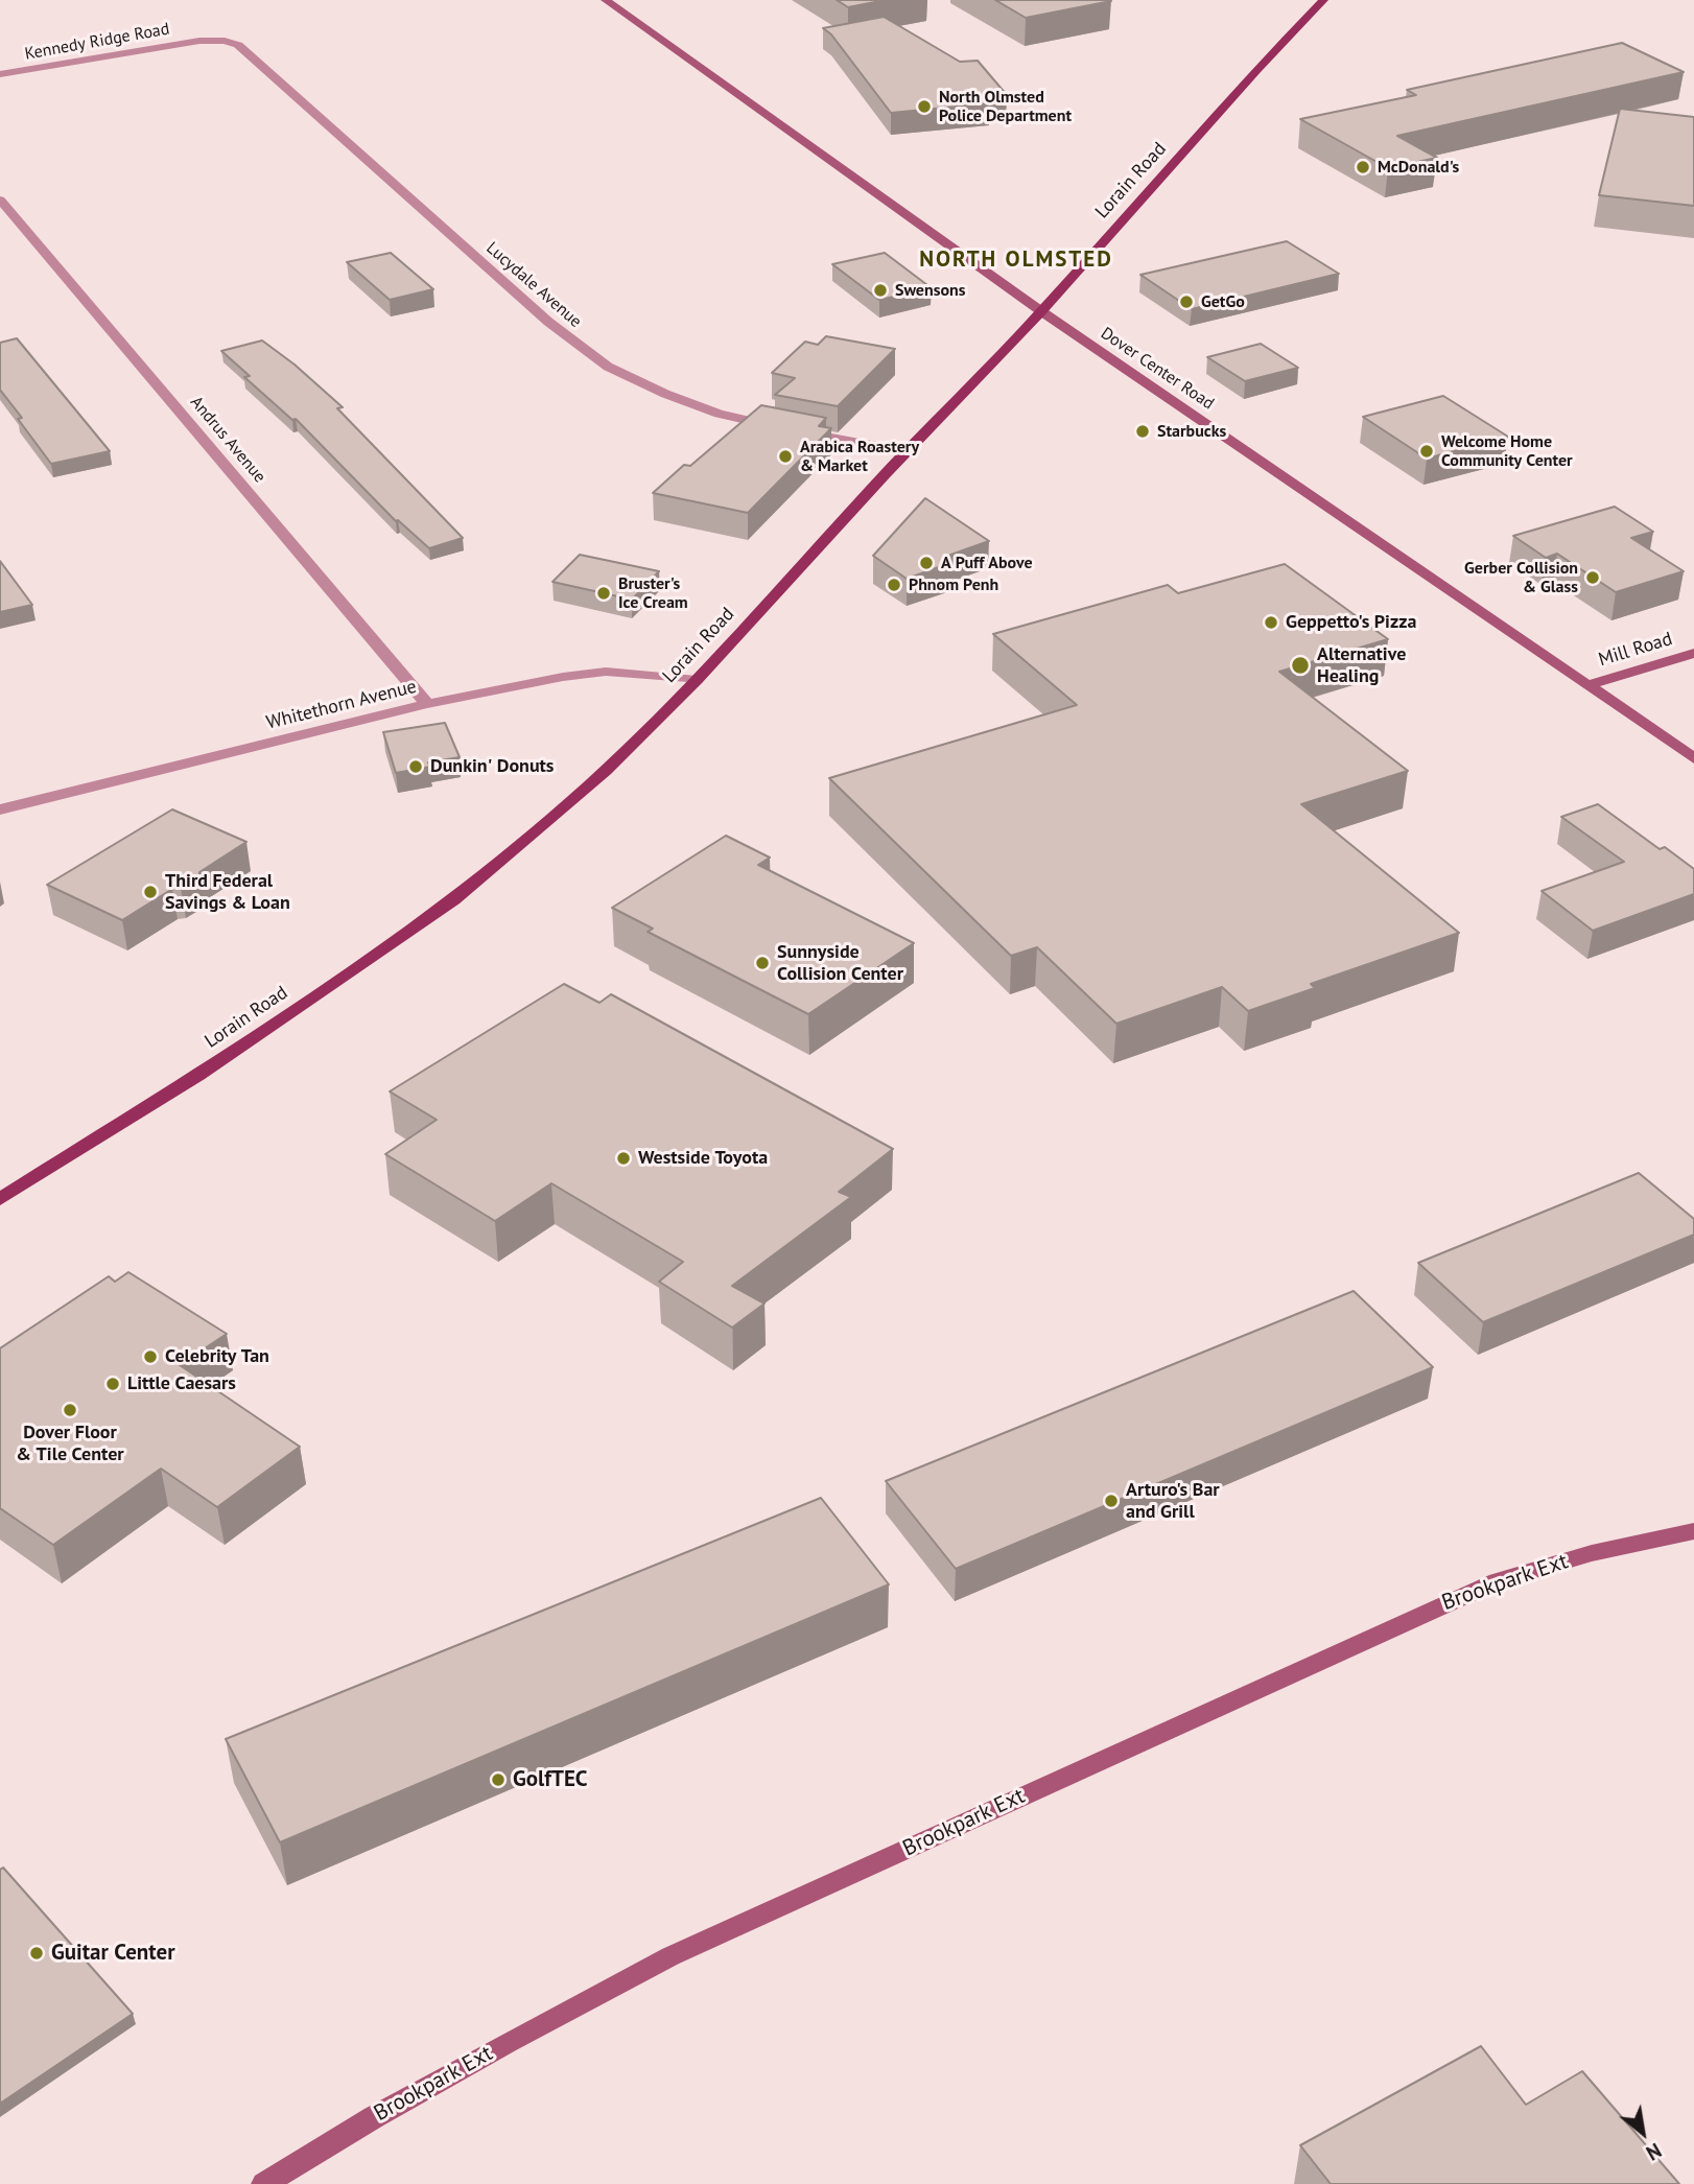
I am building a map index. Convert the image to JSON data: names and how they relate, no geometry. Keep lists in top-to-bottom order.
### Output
{
  "streets": {
    "main road": ["Lorain Road"],
    "street": [
      "Kennedy Ridge Road",
      "Lucydale Avenue",
      "Dover Center Road",
      "Andrus Avenue",
      "Mill Road",
      "Whitethorn Avenue",
      "Brookpark Ext"
    ]
  },
  "crossings": [
    ["Kennedy Ridge Road", "Lucydale Avenue"],
    ["Lorain Road", "Lucydale Avenue"],
    ["Lorain Road", "Dover Center Road"],
    ["Lorain Road", "Whitethorn Avenue"],
    ["Dover Center Road", "Mill Road"],
    ["Andrus Avenue", "Whitethorn Avenue"]
  ],
  "districts": ["NORTH OLMSTED"],
  "places": [
    "North Olmsted Police Department",
    "McDonald's",
    "Swensons",
    "GetGo",
    "Starbucks",
    "Welcome Home Community Center",
    "Arabica Roastery & Market",
    "A Puff Above",
    "Gerber Collision & Glass",
    "Phnom Penh",
    "Bruster's Ice Cream",
    "Geppetto's Pizza",
    "Alternative Healing",
    "Dunkin' Donuts",
    "Third Federal Savings & Loan",
    "Sunnyside Collision Center",
    "Westside Toyota",
    "Celebrity Tan",
    "Little Caesars",
    "Dover Floor & Tile Center",
    "Arturo's Bar and Grill",
    "GolfTEC",
    "Guitar Center"
  ],
  "north": "bottom right"
}
